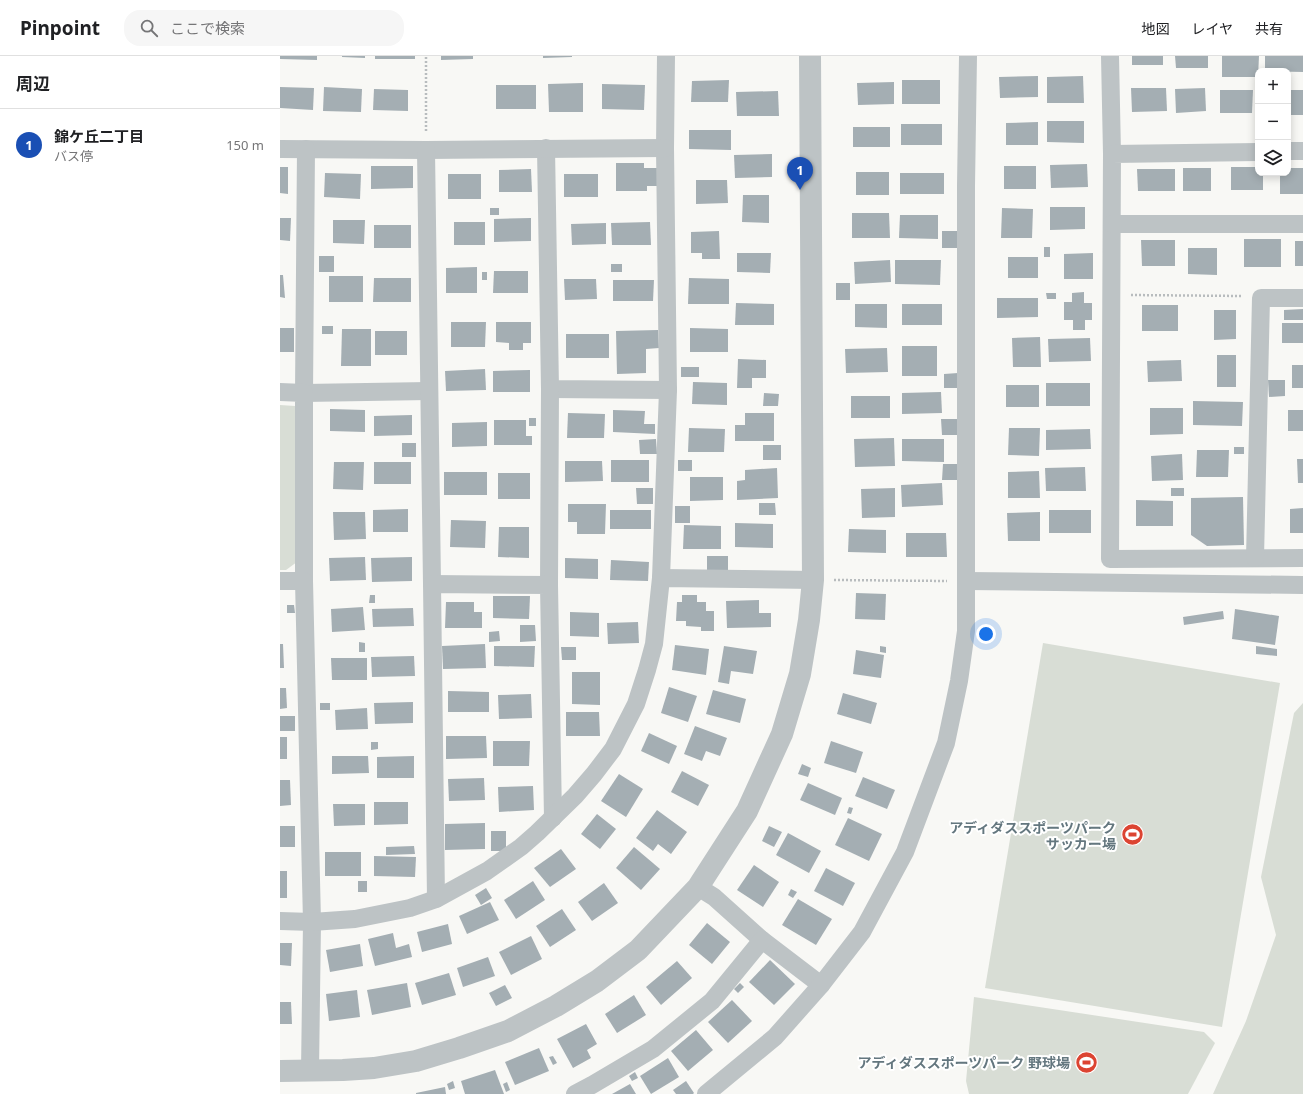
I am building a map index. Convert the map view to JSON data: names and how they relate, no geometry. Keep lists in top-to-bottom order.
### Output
{
  "places": {
    "sports": ["アディダススポーツパーク サッカー場", "アディダススポーツパーク 野球場"]
  },
  "page": {
    "header": "Pinpoint",
    "search": "ここで検索",
    "nav": ["地図", "レイヤ", "共有"],
    "heading": "周辺",
    "map_buttons": ["+", "−"],
    "list": [
      {
        "mark": "1",
        "name": "錦ケ丘二丁目",
        "note": "バス停",
        "value": "150 m"
      }
    ],
    "pins": "1"
  }
}
